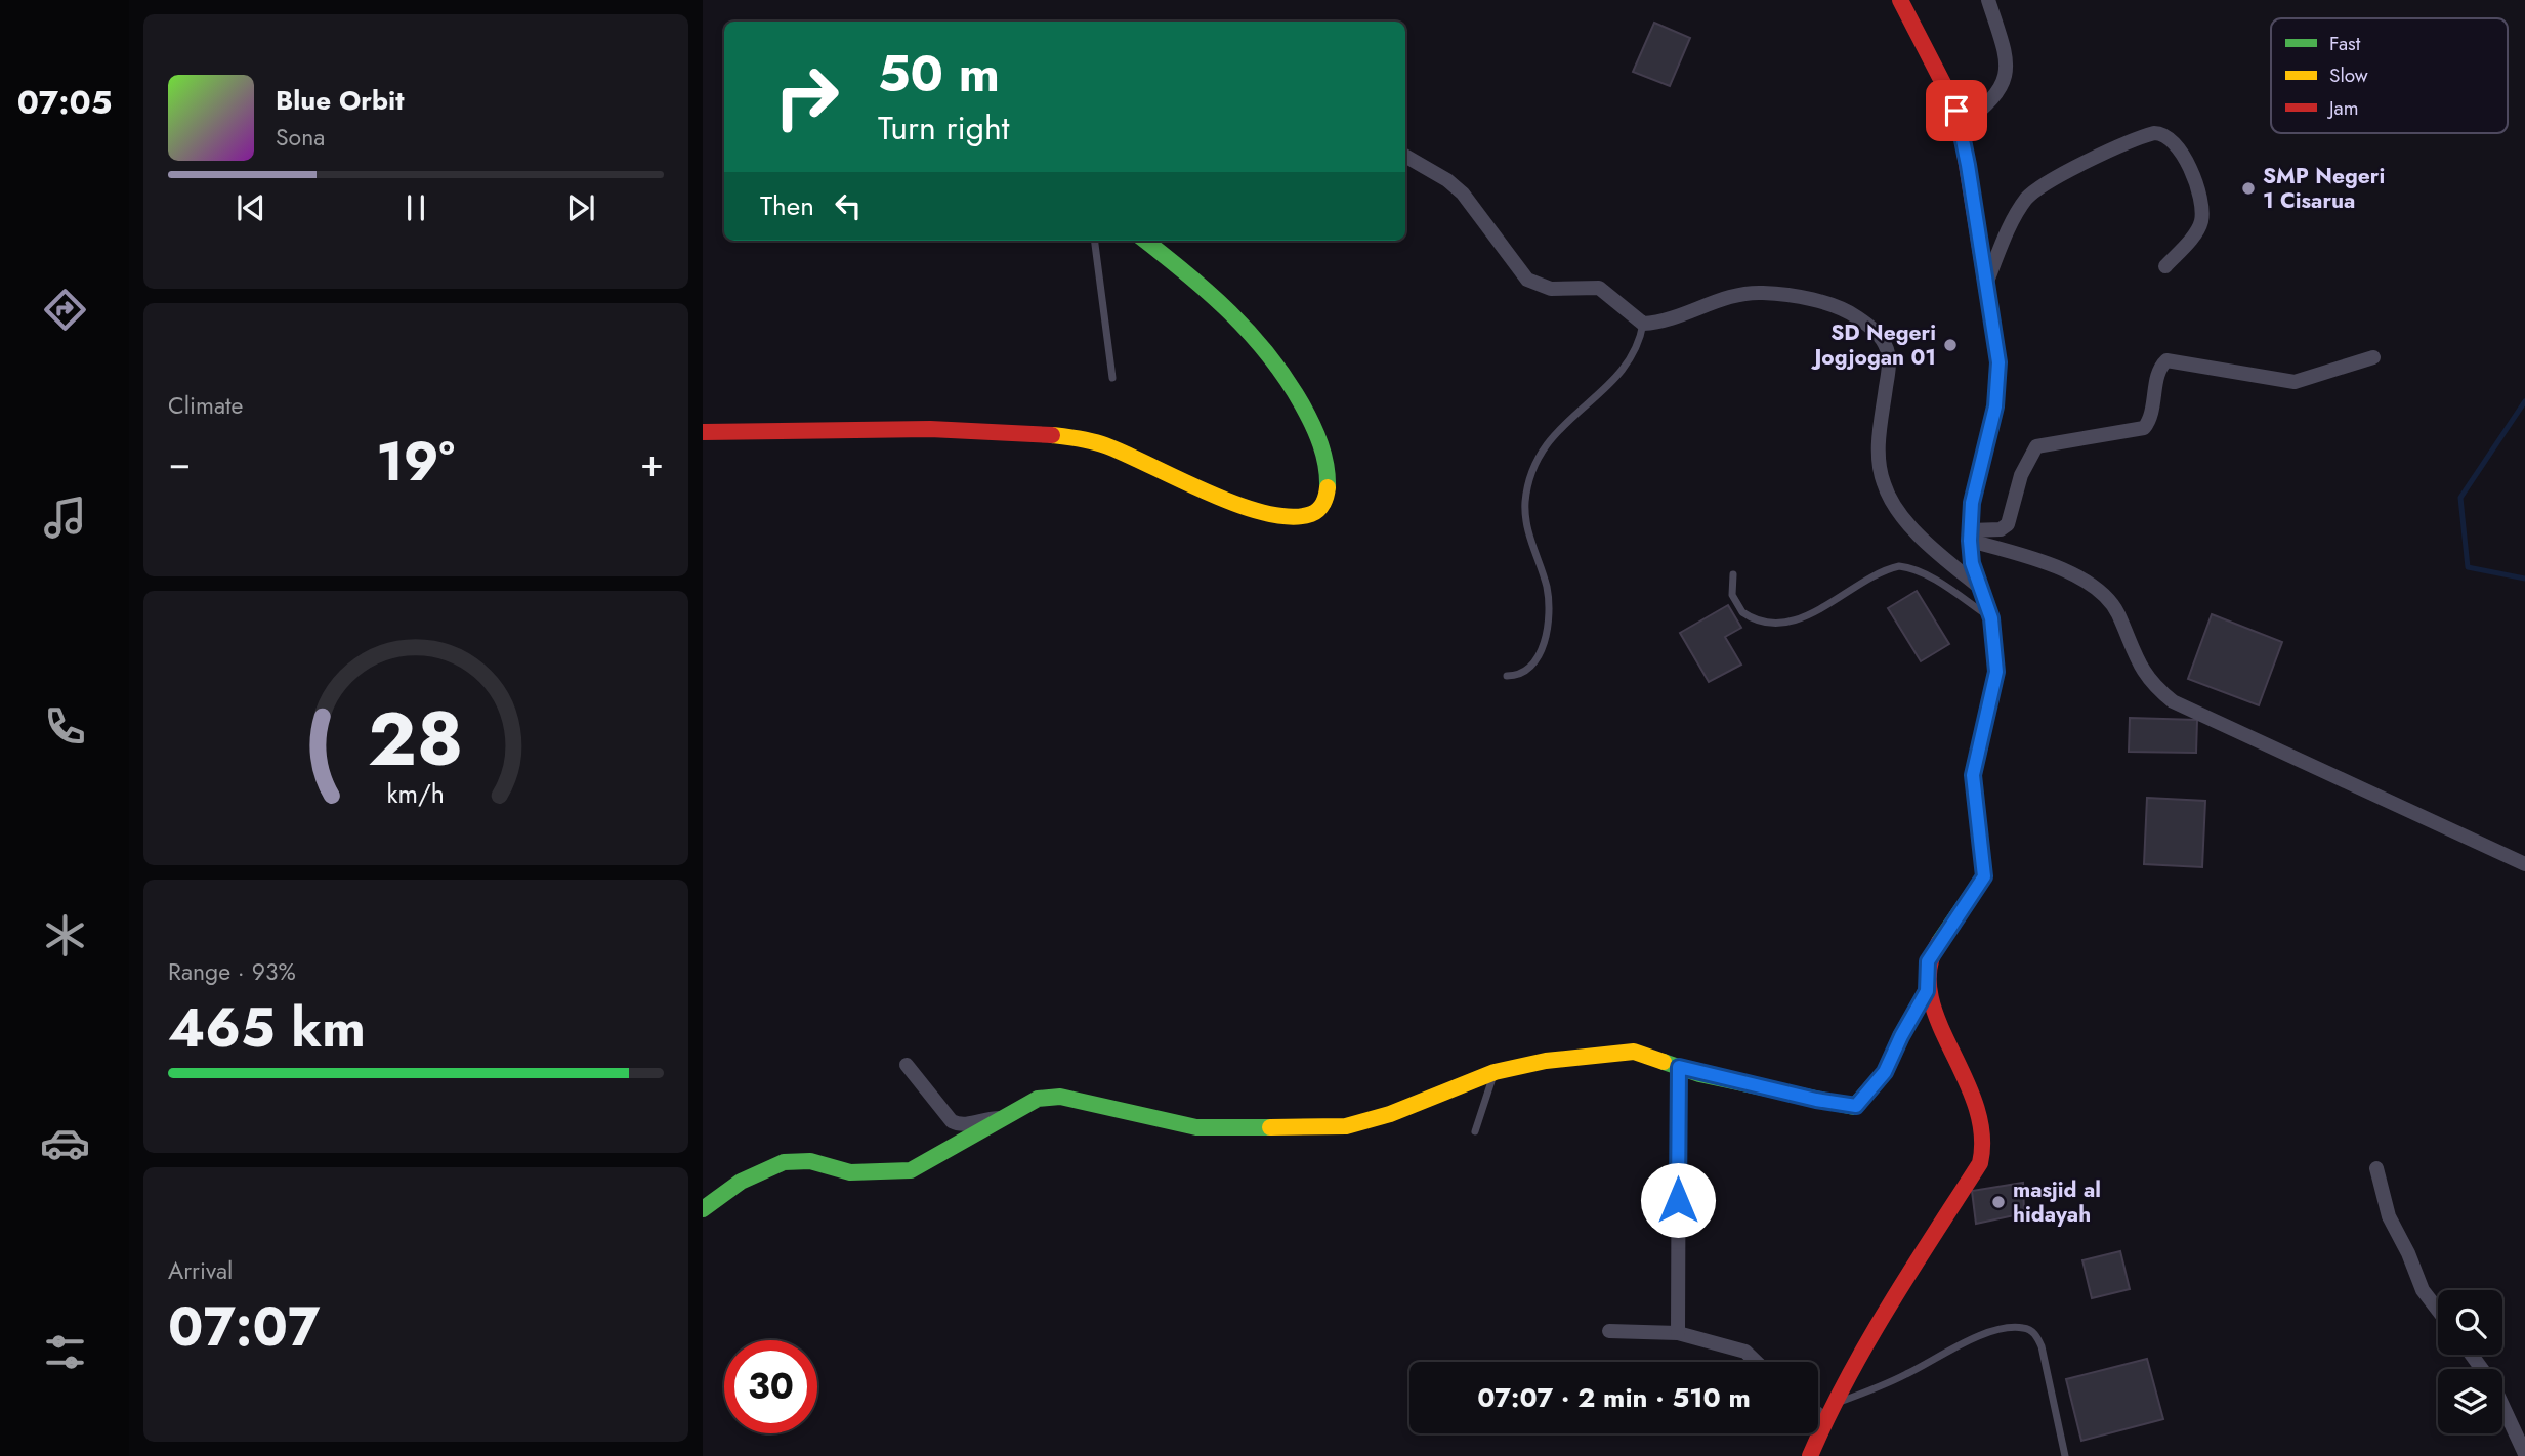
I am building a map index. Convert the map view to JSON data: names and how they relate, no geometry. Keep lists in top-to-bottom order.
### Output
{
  "places": ["SMP Negeri 1 Cisarua", "SD Negeri Jogjogan 01", "masjid al hidayah"],
  "legend": ["Fast", "Slow", "Jam"],
  "page": {
    "tabs": "07:05",
    "turn": ["50 m", "Turn right"],
    "song": ["Blue Orbit", "Sona"],
    "then": "Then",
    "tile": [
      "Climate",
      ["Range · 93%", "465 km"],
      ["Arrival", "07:07"]
    ],
    "heat": ["−", "19°", "+"],
    "limit": "30",
    "trip": "07:07 · 2 min · 510 m",
    "gauge": ["28", "km/h"]
  }
}
